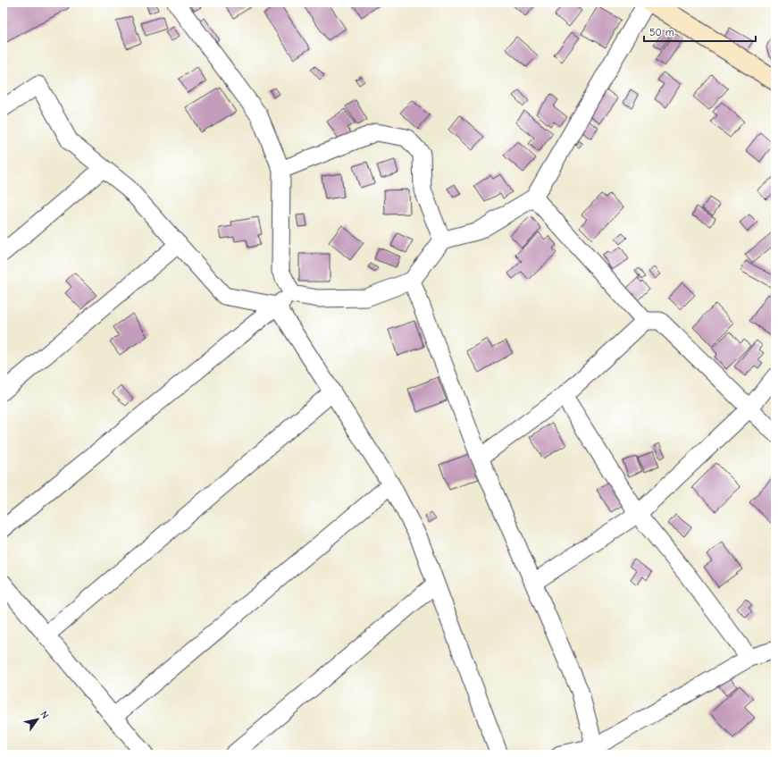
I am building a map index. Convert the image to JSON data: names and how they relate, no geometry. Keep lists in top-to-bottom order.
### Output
{
  "scale_bar": "50 m",
  "north": "top right"
}
